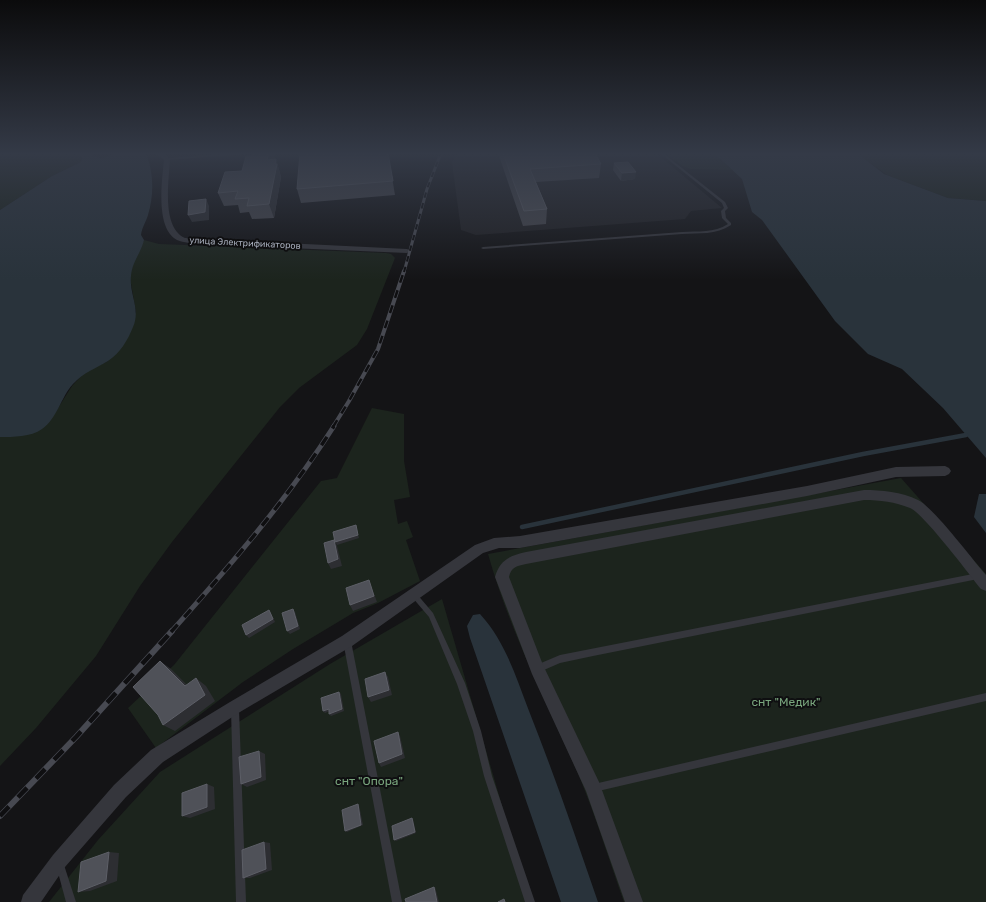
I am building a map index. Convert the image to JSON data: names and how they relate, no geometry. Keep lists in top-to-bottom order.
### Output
{
  "streets": {
    "street": ["улица Электрификаторов"]
  },
  "parks": ["снт \"Медик\"", "снт \"Опора\""]
}
